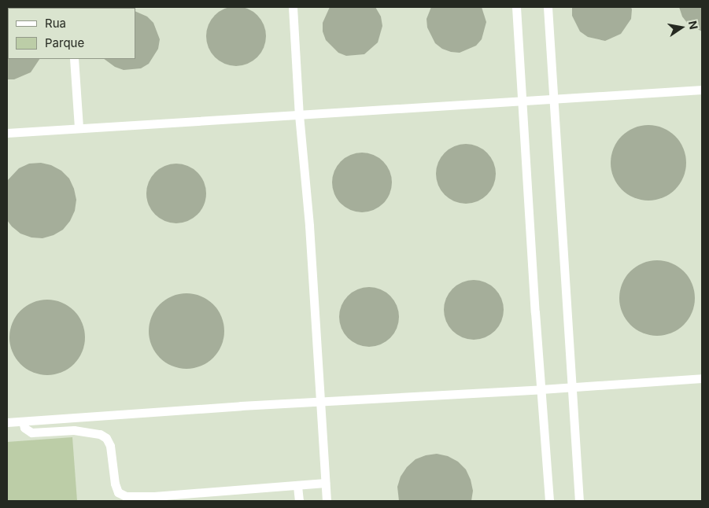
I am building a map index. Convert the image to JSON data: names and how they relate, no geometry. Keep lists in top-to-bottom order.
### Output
{
  "legend": ["Rua", "Parque"],
  "north": "right"
}
